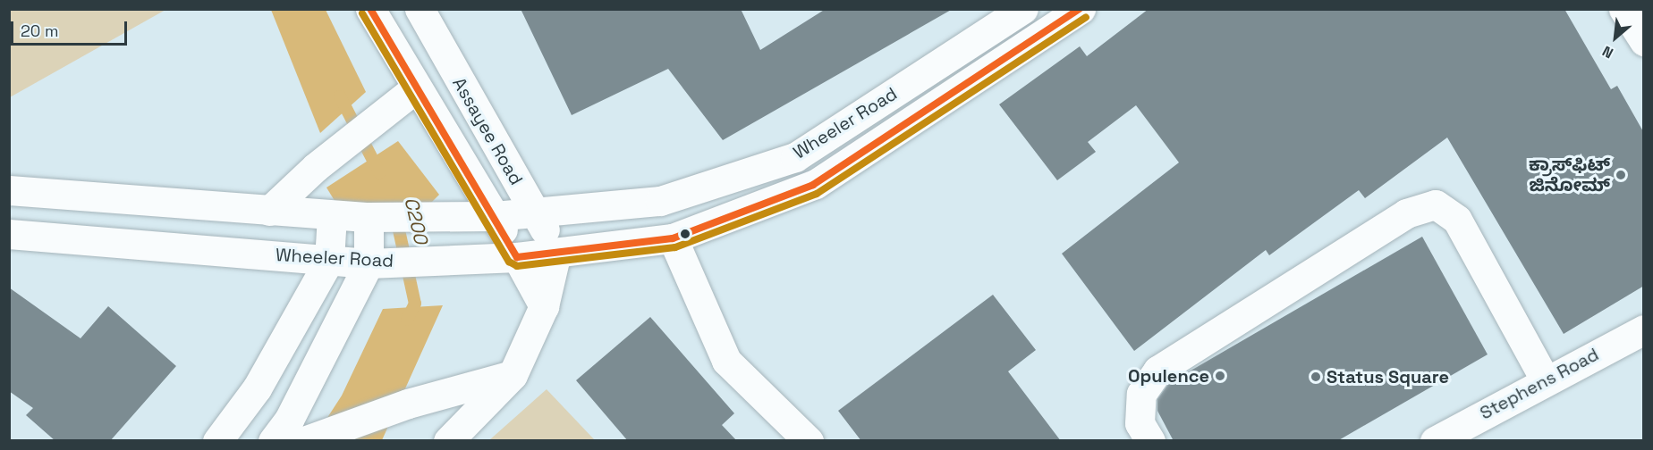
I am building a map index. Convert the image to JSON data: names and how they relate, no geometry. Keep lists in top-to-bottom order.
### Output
{
  "streets": {
    "main road": ["Wheeler Road", "Assayee Road", "Stephens Road"]
  },
  "crossings": [
    ["Wheeler Road", "Assayee Road"]
  ],
  "water": ["C200"],
  "places": ["ಕ್ರಾಸ್‌ಫಿಟ್ ಜಿನೋಮ್", "Opulence", "Status Square"],
  "scale_bar": "20 m",
  "north": "bottom left"
}
